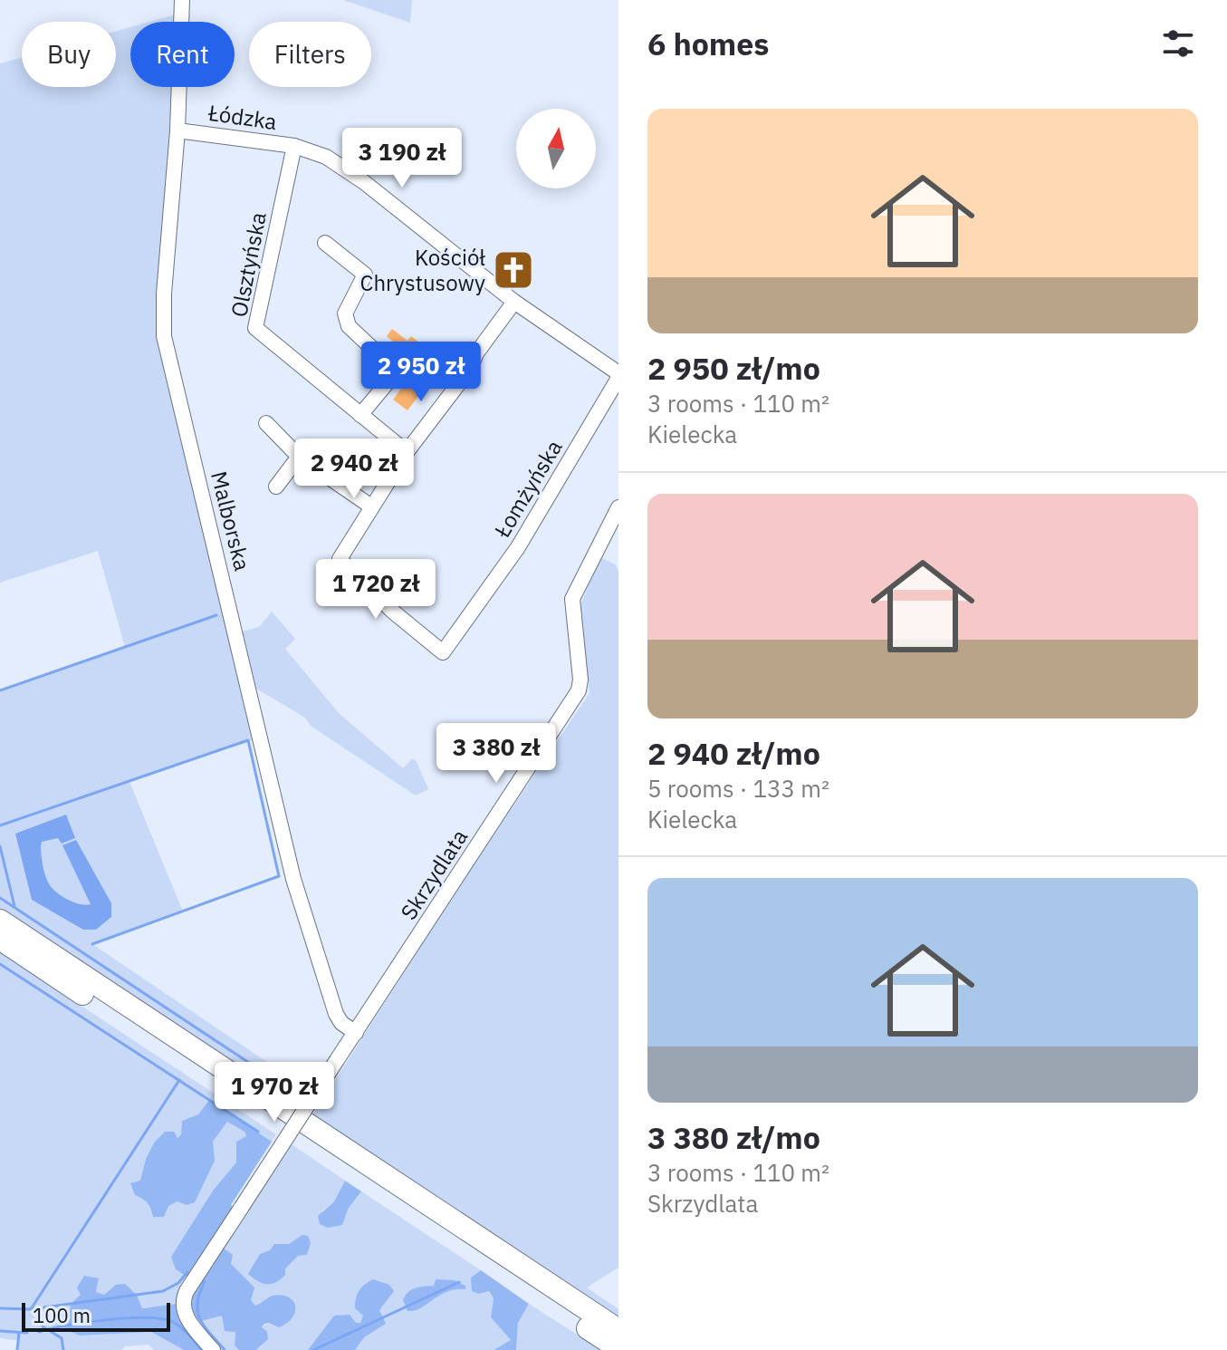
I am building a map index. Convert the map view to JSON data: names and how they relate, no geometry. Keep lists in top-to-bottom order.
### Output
{
  "streets": {
    "street": [
      "Łódzka",
      "Olsztyńska",
      "Łomżyńska",
      "Malborska",
      "Skrzydlata"
    ]
  },
  "crossings": [
    ["Łódzka", "Olsztyńska"],
    ["Łódzka", "Łomżyńska"],
    ["Łódzka", "Malborska"],
    ["Malborska", "Skrzydlata"]
  ],
  "places": {
    "church": ["Kościół Chrystusowy"]
  },
  "scale_bar": "100 m",
  "north": "top",
  "page": {
    "heading": "6 homes",
    "chip": ["Buy", "Rent", "Filters"],
    "list": [
      {
        "name": "2 950 zł/mo",
        "note": "3 rooms · 110 m² · Kielecka"
      },
      {
        "name": "2 940 zł/mo",
        "note": "5 rooms · 133 m² · Kielecka"
      },
      {
        "name": "3 380 zł/mo",
        "note": "3 rooms · 110 m² · Skrzydlata"
      }
    ],
    "price": [
      "3 190 zł",
      "2 950 zł",
      "2 940 zł",
      "1 720 zł",
      "3 380 zł",
      "1 970 zł"
    ],
    "scale": "100 m"
  }
}
